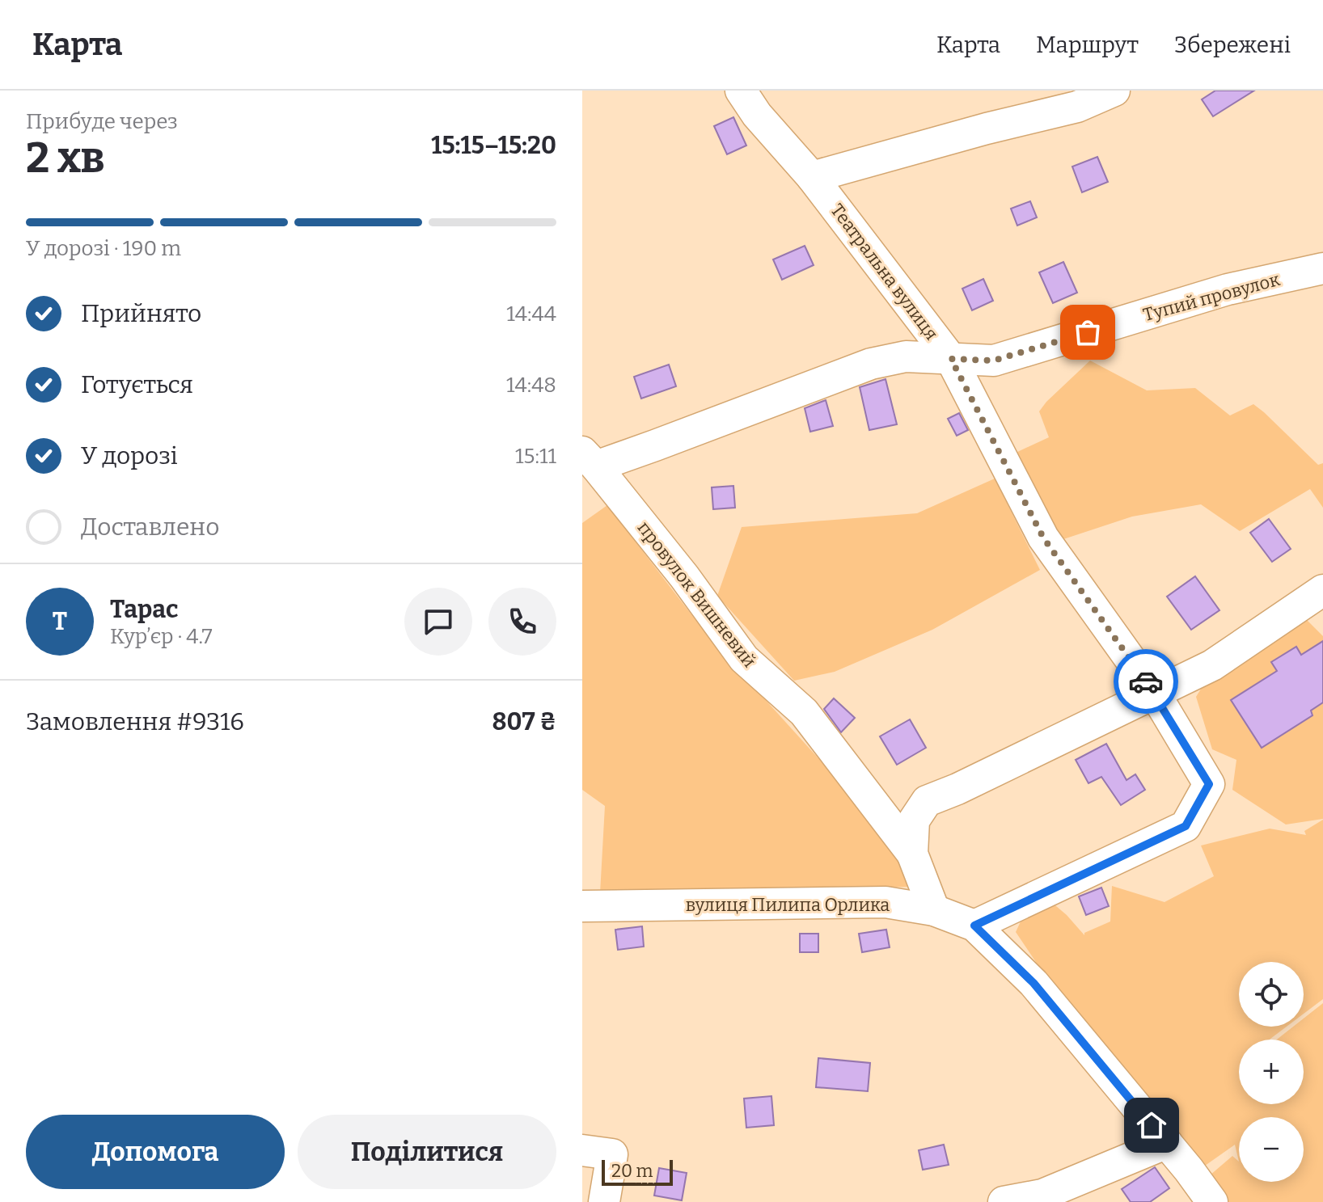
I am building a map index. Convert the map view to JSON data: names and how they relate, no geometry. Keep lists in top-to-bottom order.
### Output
{
  "streets": {
    "street": [
      "Театральна вулиця",
      "Тупий провулок",
      "провулок Вишневий",
      "вулиця Пилипа Орлика"
    ]
  },
  "crossings": [
    ["Театральна вулиця", "Тупий провулок"],
    ["Театральна вулиця", "вулиця Пилипа Орлика"],
    ["Тупий провулок", "провулок Вишневий"]
  ],
  "scale_bar": "20 m",
  "page": {
    "header": "Карта",
    "nav": ["Карта", "Маршрут", "Збережені"],
    "heading": ["2 хв", "Прибуде через", "15:15–15:20"],
    "panel": [
      "Тарас",
      "Кур’єр · 4.7",
      "Замовлення #9316",
      "807 ₴"
    ],
    "bar": "У дорозі · 190 m",
    "list": [
      ["Прийнято", "14:44"],
      ["Готується", "14:48"],
      ["У дорозі", "15:11"],
      "Доставлено"
    ],
    "round": "Т",
    "map_buttons": ["+", "−"],
    "buttons": ["Допомога", "Поділитися"],
    "scale": "20 m"
  }
}
